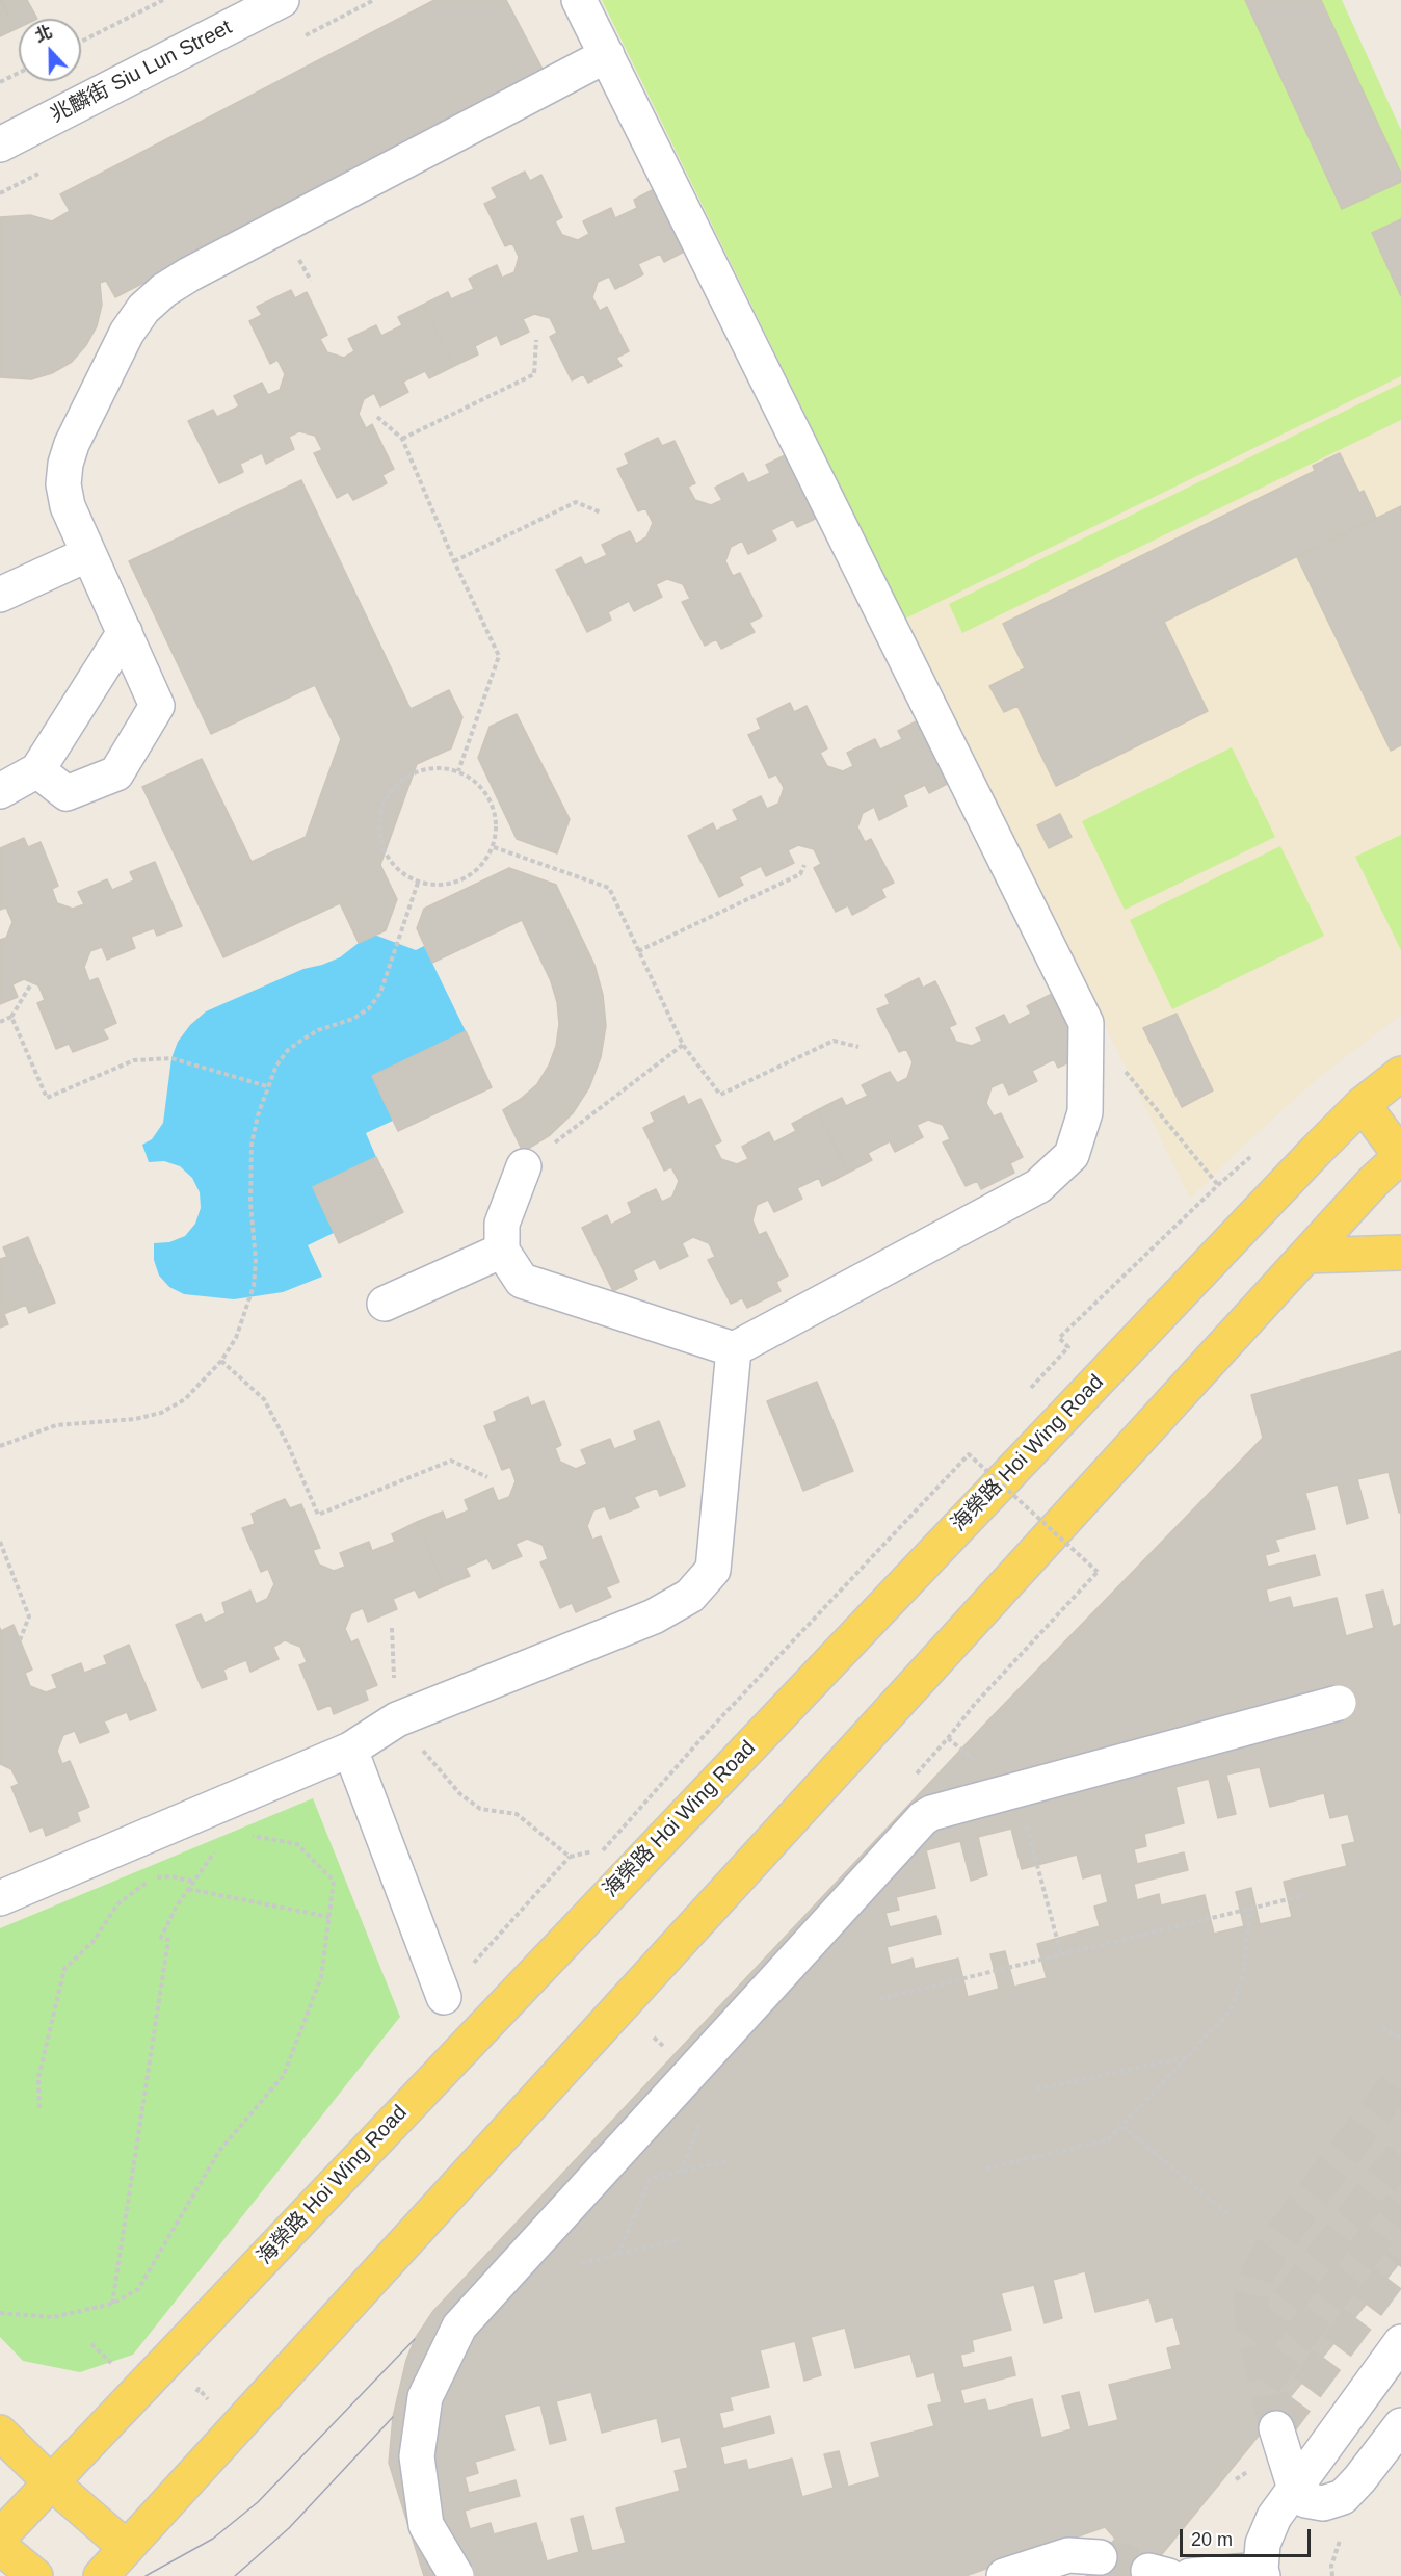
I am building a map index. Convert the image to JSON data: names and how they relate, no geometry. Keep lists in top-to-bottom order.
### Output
{
  "streets": {
    "main road": ["海榮路 Hoi Wing Road"],
    "street": ["兆麟街 Siu Lun Street"]
  },
  "scale_bar": "20 m",
  "north": "top"
}
